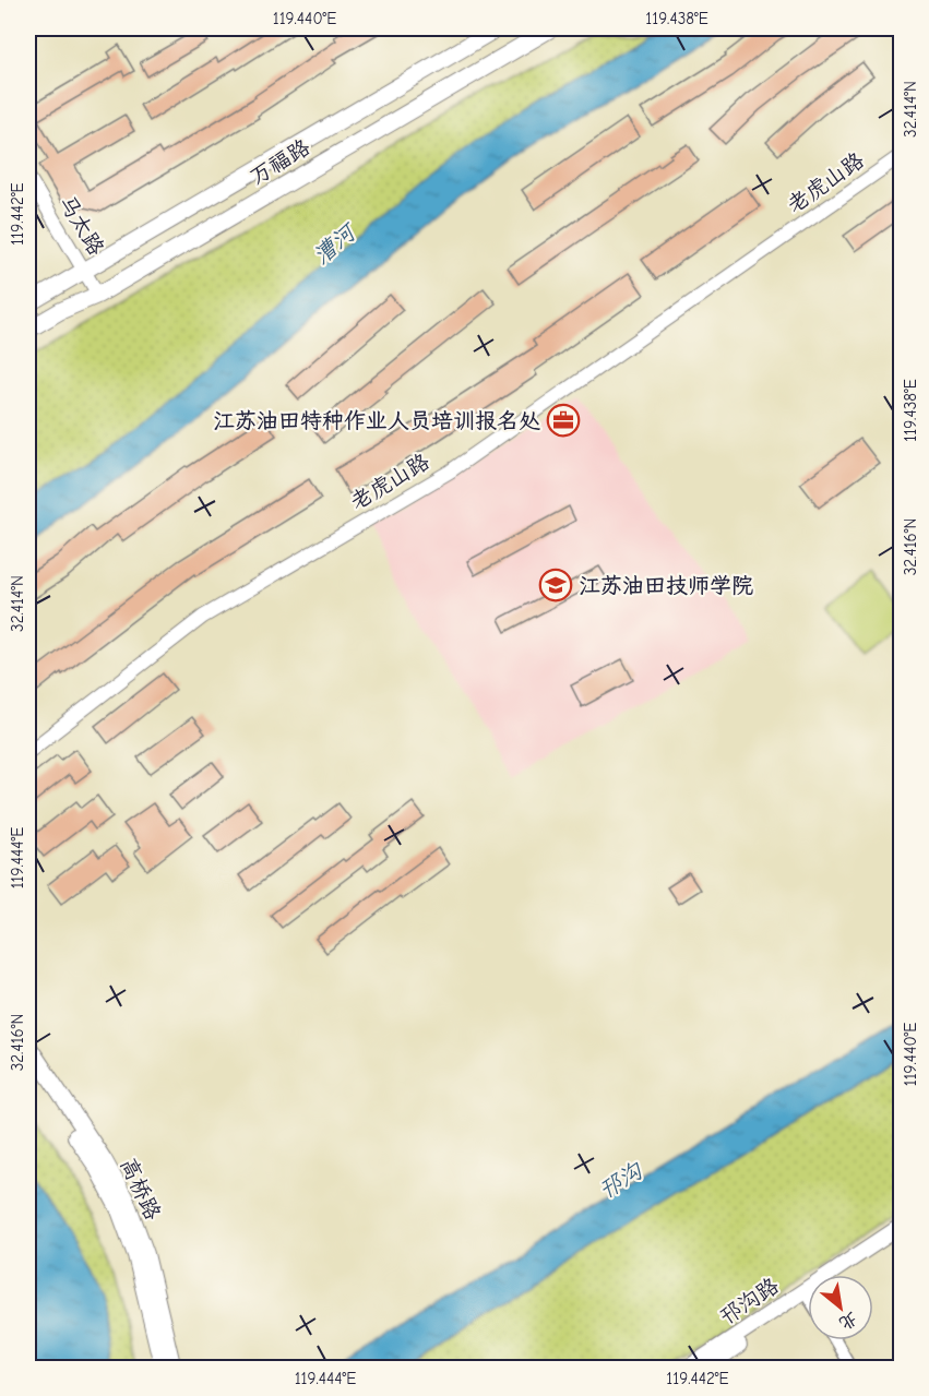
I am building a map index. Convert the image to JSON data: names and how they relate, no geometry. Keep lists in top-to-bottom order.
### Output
{
  "streets": {
    "main road": ["万福路", "高桥路", "邗沟路"],
    "street": ["老虎山路", "马太路"]
  },
  "crossings": [
    ["万福路", "马太路"]
  ],
  "water": ["漕河", "邗沟"],
  "places": {
    "office": ["江苏油田特种作业人员培训报名处"],
    "school or university": ["江苏油田技师学院"]
  },
  "north": "bottom right",
  "coordinates": [
    "119.440°E",
    "119.438°E",
    "32.414°N",
    "119.442°E",
    "32.416°N",
    "119.444°E"
  ]
}
